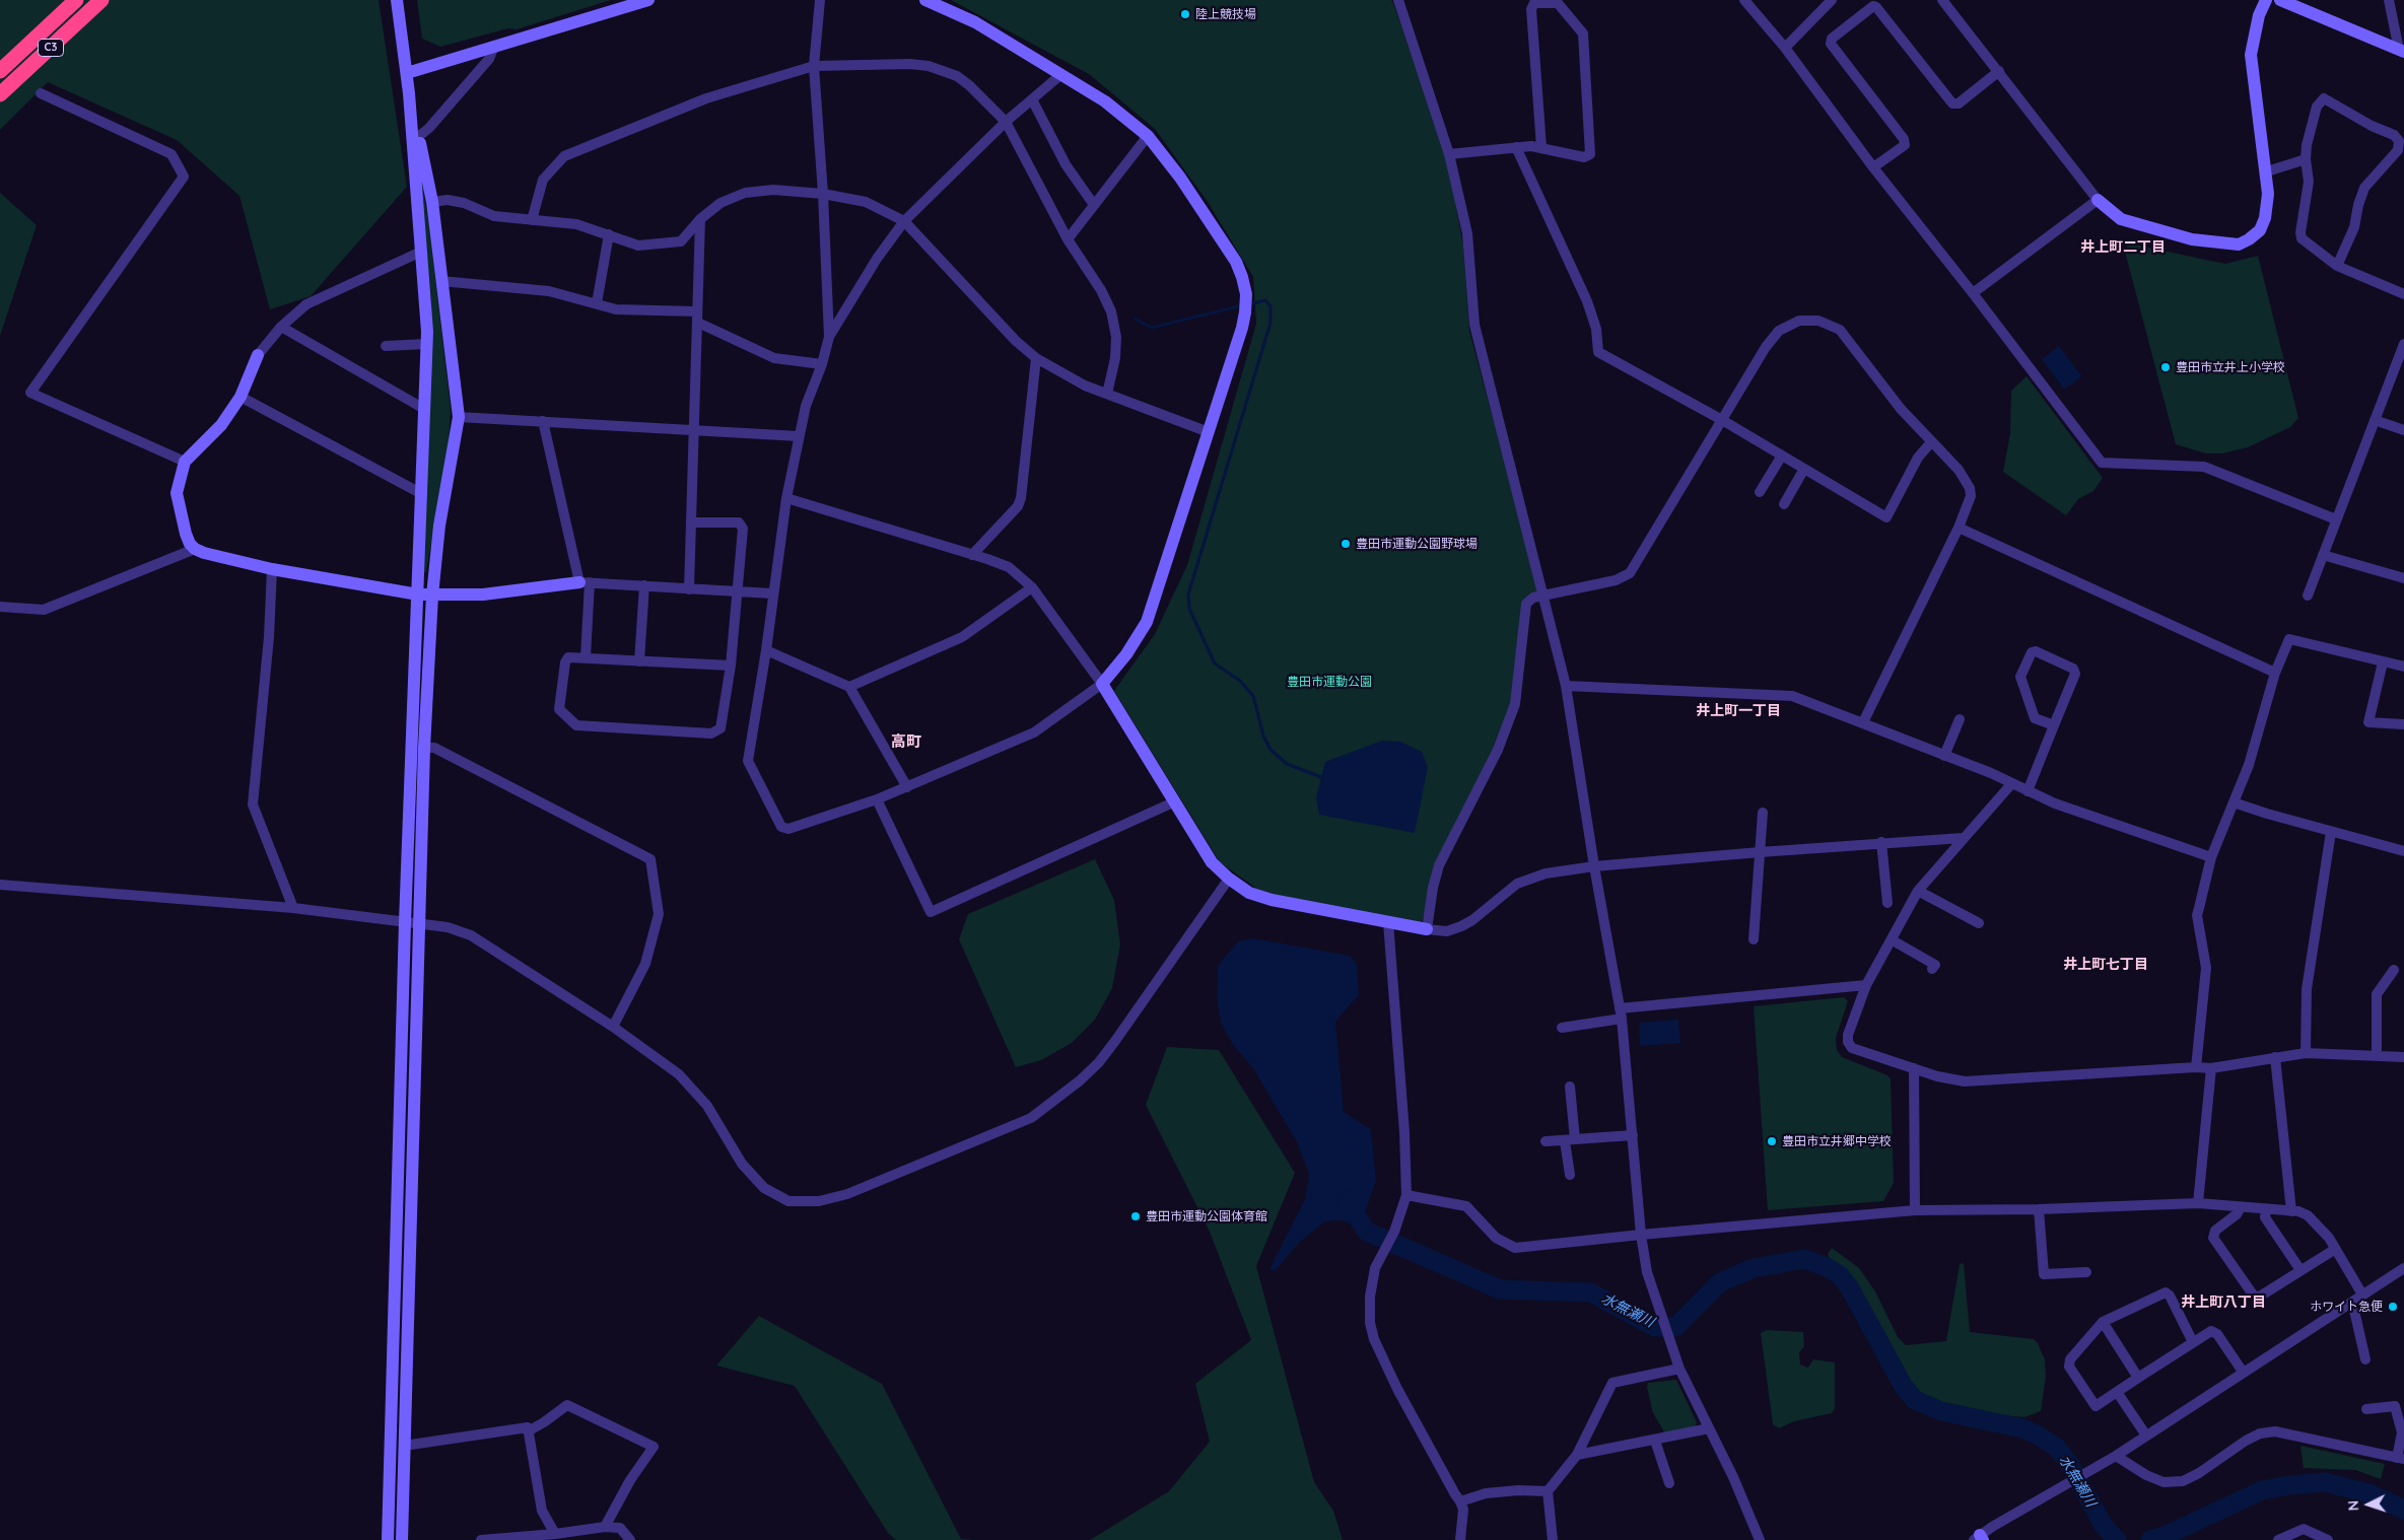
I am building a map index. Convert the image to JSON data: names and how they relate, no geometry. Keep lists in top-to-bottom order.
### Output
{
  "streets": {
    "highway": ["C3"]
  },
  "districts": [
    "井上町二丁目",
    "井上町一丁目",
    "高町",
    "井上町七丁目",
    "井上町八丁目"
  ],
  "water": ["水無瀬川"],
  "parks": ["豊田市運動公園"],
  "places": [
    "陸上競技場",
    "豊田市立井上小学校",
    "豊田市運動公園野球場",
    "豊田市立井郷中学校",
    "豊田市運動公園体育館",
    "ホワイト急便"
  ],
  "north": "left"
}
